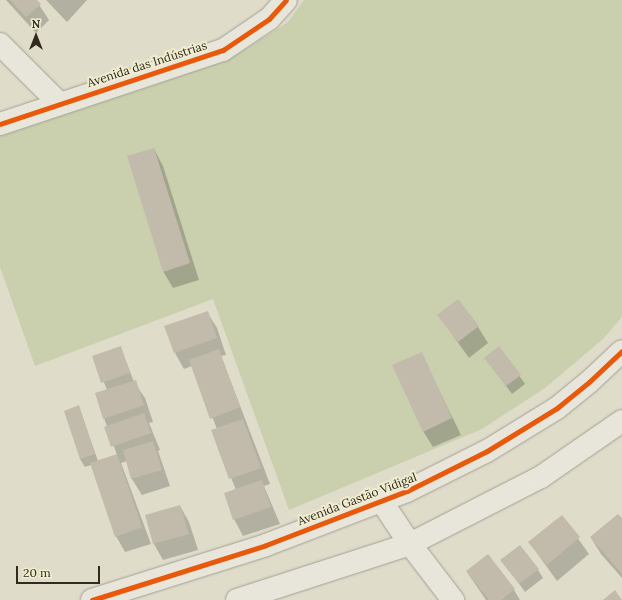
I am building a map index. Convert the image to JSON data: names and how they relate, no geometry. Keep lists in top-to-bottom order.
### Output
{
  "streets": {
    "street": ["Avenida das Indústrias", "Avenida Gastão Vidigal"]
  },
  "scale_bar": "20 m",
  "north": "top"
}
